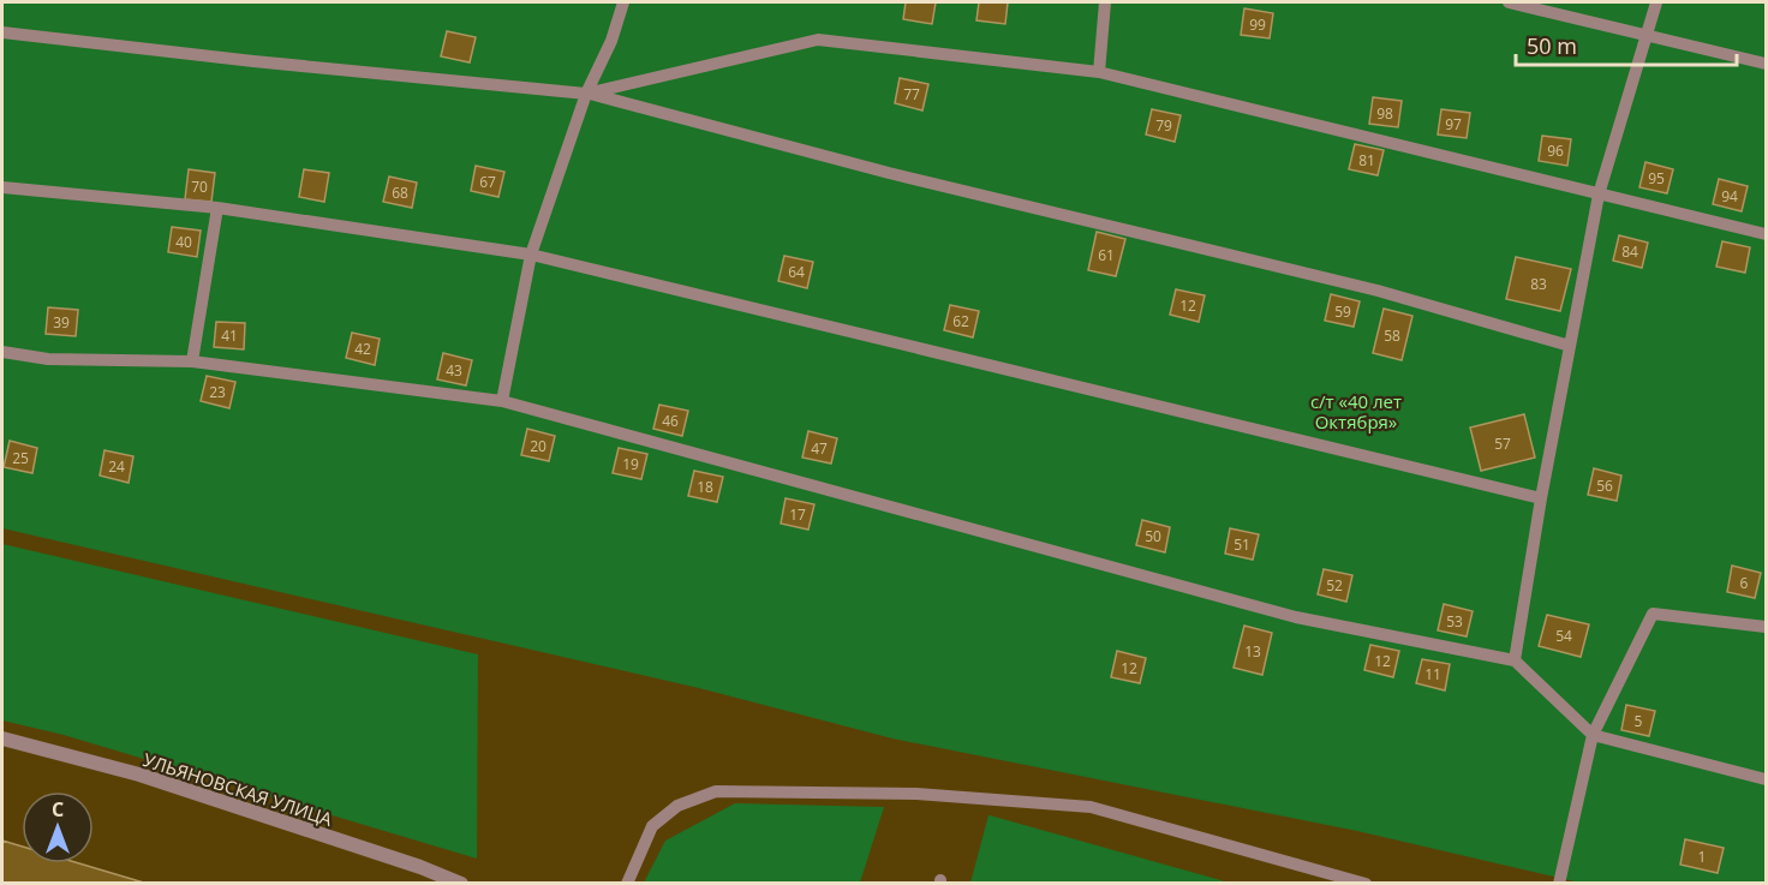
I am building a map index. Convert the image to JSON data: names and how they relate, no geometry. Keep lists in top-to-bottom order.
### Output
{
  "streets": {
    "street": ["УЛЬЯНОВСКАЯ УЛИЦА"]
  },
  "parks": ["с/т «40 лет Октября»"],
  "house_numbers": [
    "99",
    "77",
    "98",
    "97",
    "79",
    "96",
    "81",
    "95",
    "67",
    "70",
    "68",
    "94",
    "40",
    "84",
    "61",
    "64",
    "83",
    "12",
    "59",
    "62",
    "39",
    "41",
    "58",
    "42",
    "43",
    "23",
    "46",
    "57",
    "20",
    "47",
    "25",
    "19",
    "24",
    "56",
    "18",
    "17",
    "50",
    "51",
    "6",
    "52",
    "53",
    "54",
    "13",
    "12",
    "12",
    "11",
    "5",
    "1"
  ],
  "scale_bar": "50 m",
  "north": "top"
}
